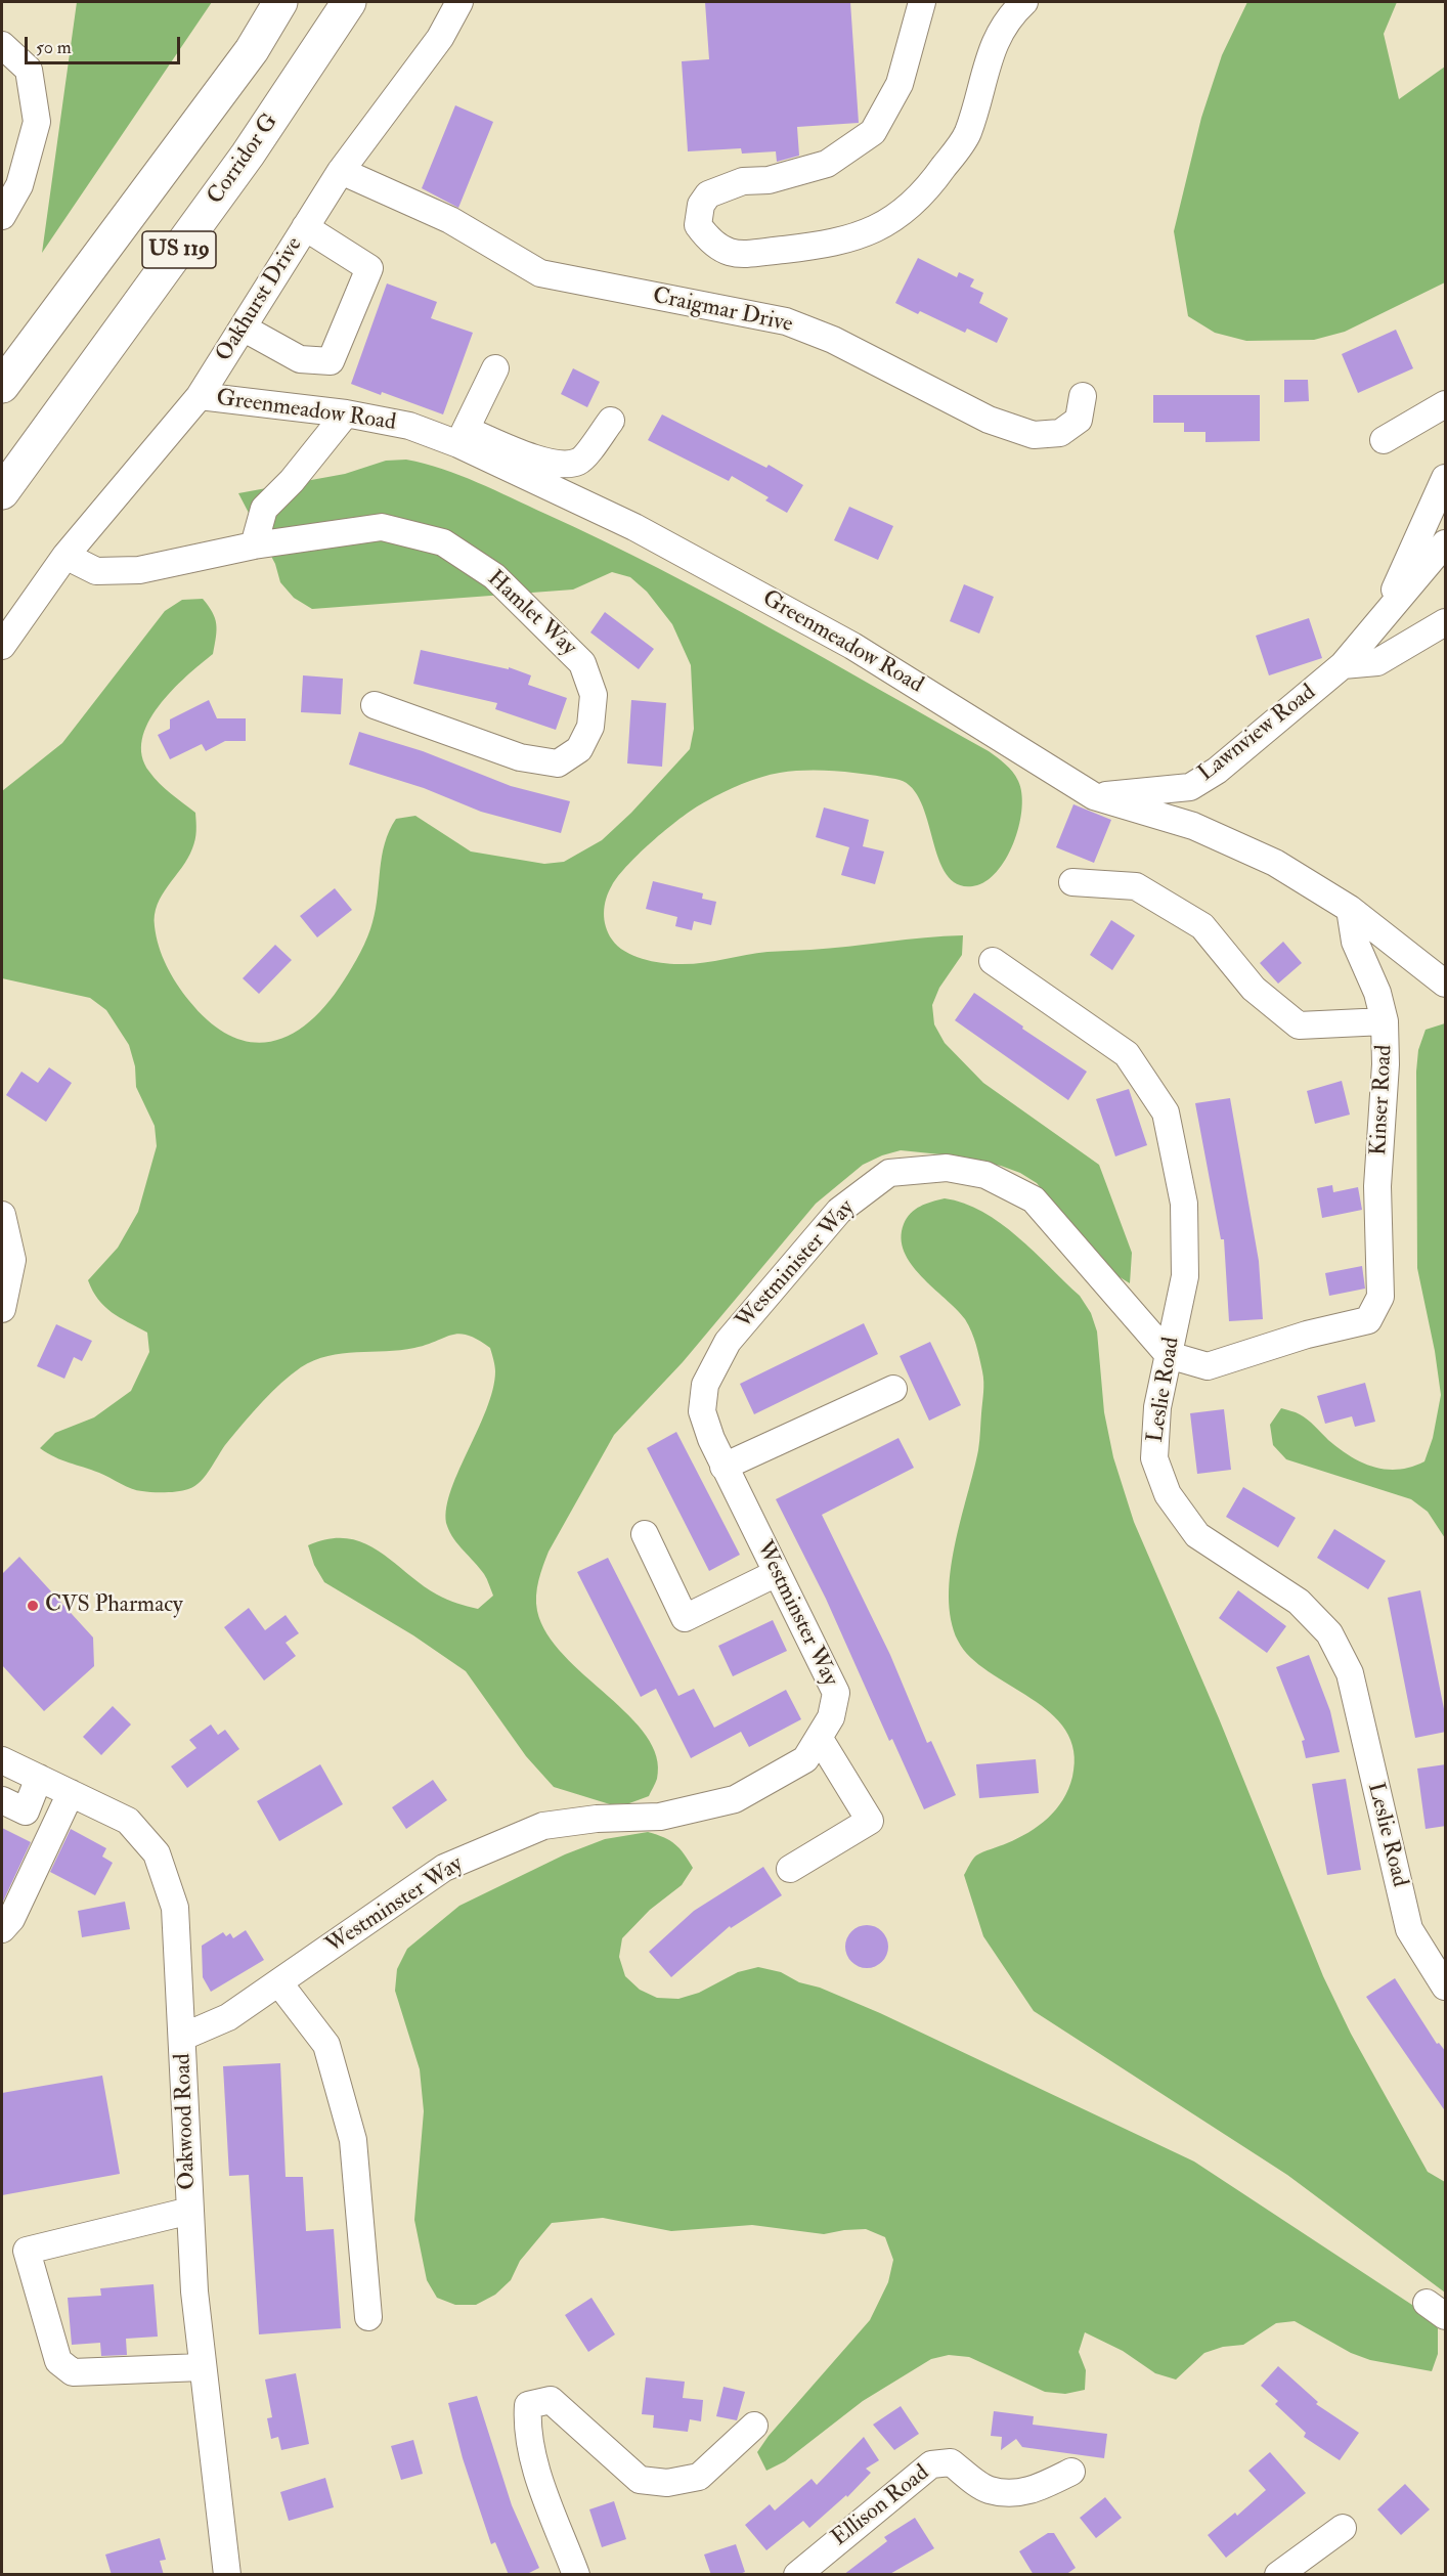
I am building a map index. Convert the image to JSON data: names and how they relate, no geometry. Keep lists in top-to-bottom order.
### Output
{
  "streets": {
    "highway": ["Corridor G", "US 119"],
    "street": [
      "Oakhurst Drive",
      "Craigmar Drive",
      "Greenmeadow Road",
      "Hamlet Way",
      "Lawnview Road",
      "Kinser Road",
      "Westminister Way",
      "Leslie Road",
      "Westminster Way",
      "Oakwood Road",
      "Ellison Road"
    ]
  },
  "crossings": [
    ["Oakhurst Drive", "Craigmar Drive"],
    ["Oakhurst Drive", "Greenmeadow Road"],
    ["Oakhurst Drive", "Hamlet Way"],
    ["Greenmeadow Road", "Lawnview Road"],
    ["Greenmeadow Road", "Kinser Road"],
    ["Kinser Road", "Westminister Way"],
    ["Kinser Road", "Leslie Road"],
    ["Westminister Way", "Leslie Road"],
    ["Westminister Way", "Westminster Way"],
    ["Westminster Way", "Oakwood Road"]
  ],
  "places": ["CVS Pharmacy"],
  "scale_bar": "50 m"
}
